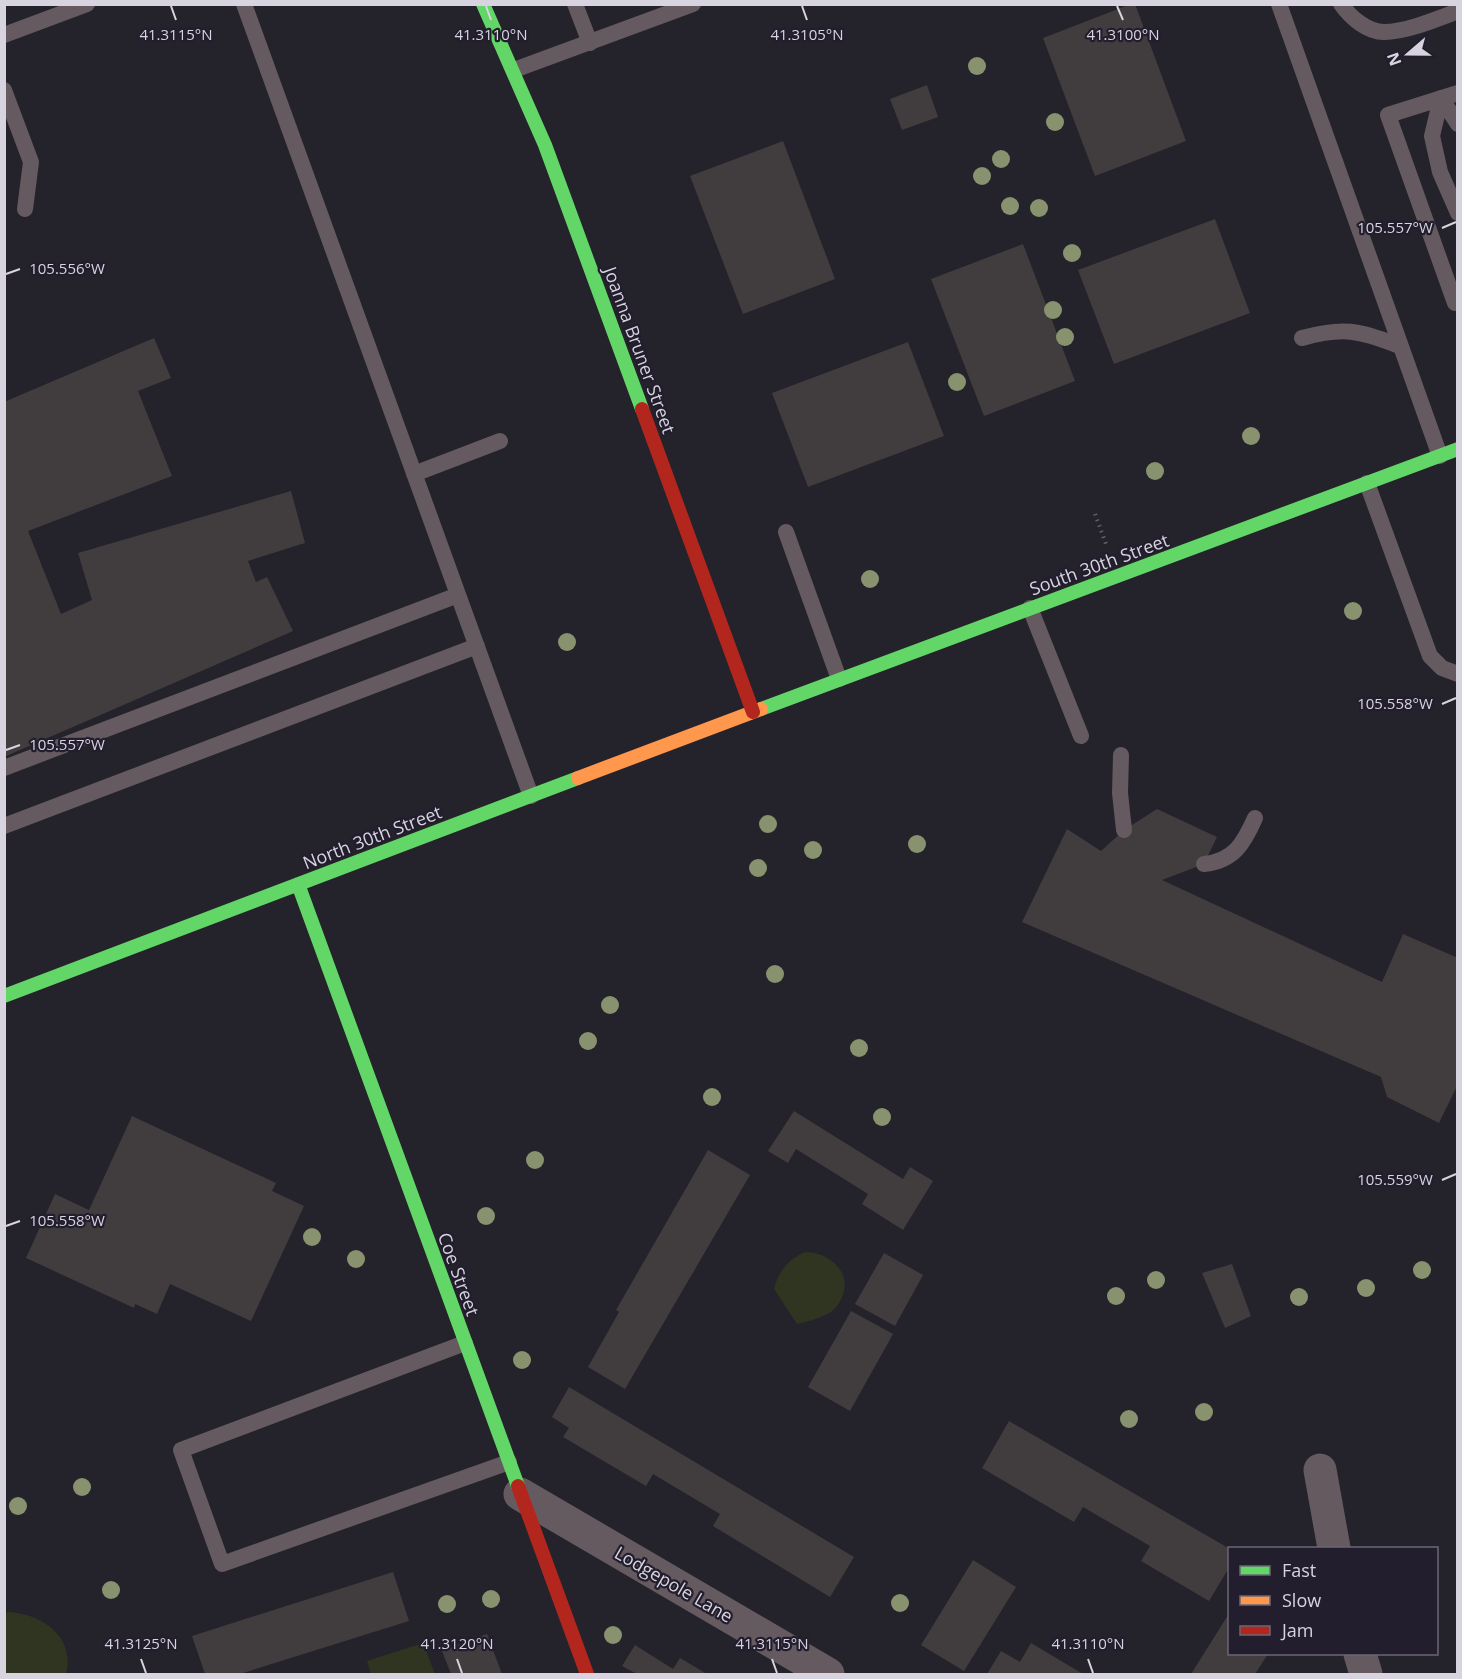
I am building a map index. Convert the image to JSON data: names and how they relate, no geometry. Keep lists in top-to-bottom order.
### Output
{
  "streets": {
    "street": [
      "Joanna Bruner Street",
      "South 30th Street",
      "North 30th Street",
      "Coe Street",
      "Lodgepole Lane"
    ]
  },
  "crossings": [
    ["Joanna Bruner Street", "South 30th Street"],
    ["Joanna Bruner Street", "North 30th Street"],
    ["South 30th Street", "North 30th Street"],
    ["North 30th Street", "Coe Street"],
    ["Coe Street", "Lodgepole Lane"]
  ],
  "legend": ["Fast", "Slow", "Jam"],
  "north": "left",
  "coordinates": [
    "41.3115°N",
    "41.3110°N",
    "41.3105°N",
    "41.3100°N",
    "105.557°W",
    "105.556°W",
    "105.558°W",
    "105.559°W",
    "41.3125°N",
    "41.3120°N"
  ]
}
